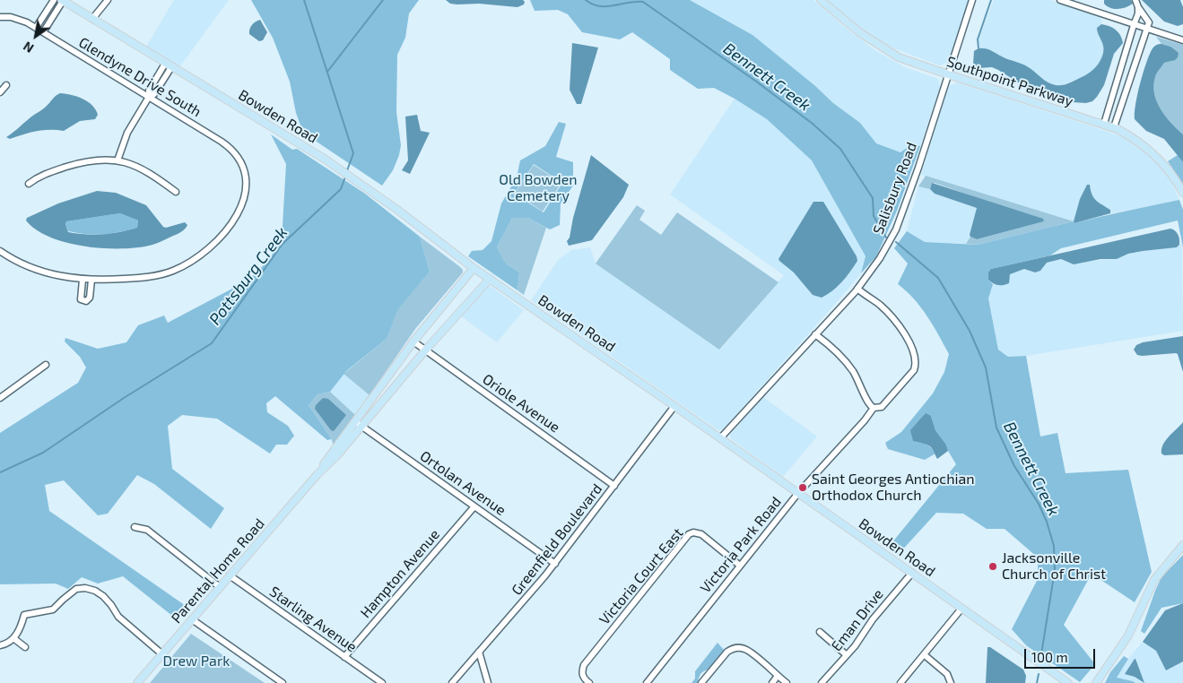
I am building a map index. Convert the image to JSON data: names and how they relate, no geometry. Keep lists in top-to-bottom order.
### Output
{
  "streets": {
    "main road": ["Southpoint Parkway", "Bowden Road", "Parental Home Road"],
    "street": [
      "Glendyne Drive South",
      "Salisbury Road",
      "Oriole Avenue",
      "Ortolan Avenue",
      "Greenfield Boulevard",
      "Victoria Park Road",
      "Hampton Avenue",
      "Victoria Court East",
      "Starling Avenue",
      "Eman Drive"
    ]
  },
  "crossings": [
    ["Southpoint Parkway", "Salisbury Road"],
    ["Bowden Road", "Salisbury Road"],
    ["Bowden Road", "Greenfield Boulevard"],
    ["Bowden Road", "Victoria Park Road"],
    ["Bowden Road", "Parental Home Road"],
    ["Bowden Road", "Eman Drive"],
    ["Salisbury Road", "Victoria Park Road"],
    ["Oriole Avenue", "Greenfield Boulevard"],
    ["Oriole Avenue", "Parental Home Road"],
    ["Ortolan Avenue", "Greenfield Boulevard"],
    ["Ortolan Avenue", "Parental Home Road"],
    ["Ortolan Avenue", "Hampton Avenue"],
    ["Victoria Park Road", "Victoria Court East"],
    ["Parental Home Road", "Starling Avenue"],
    ["Hampton Avenue", "Starling Avenue"]
  ],
  "water": ["Bennett Creek", "Pottsburg Creek"],
  "parks": ["Old Bowden Cemetery", "Drew Park"],
  "places": ["Saint Georges Antiochian Orthodox Church", "Jacksonville Church of Christ"],
  "scale_bar": "100 m",
  "north": "bottom left"
}
